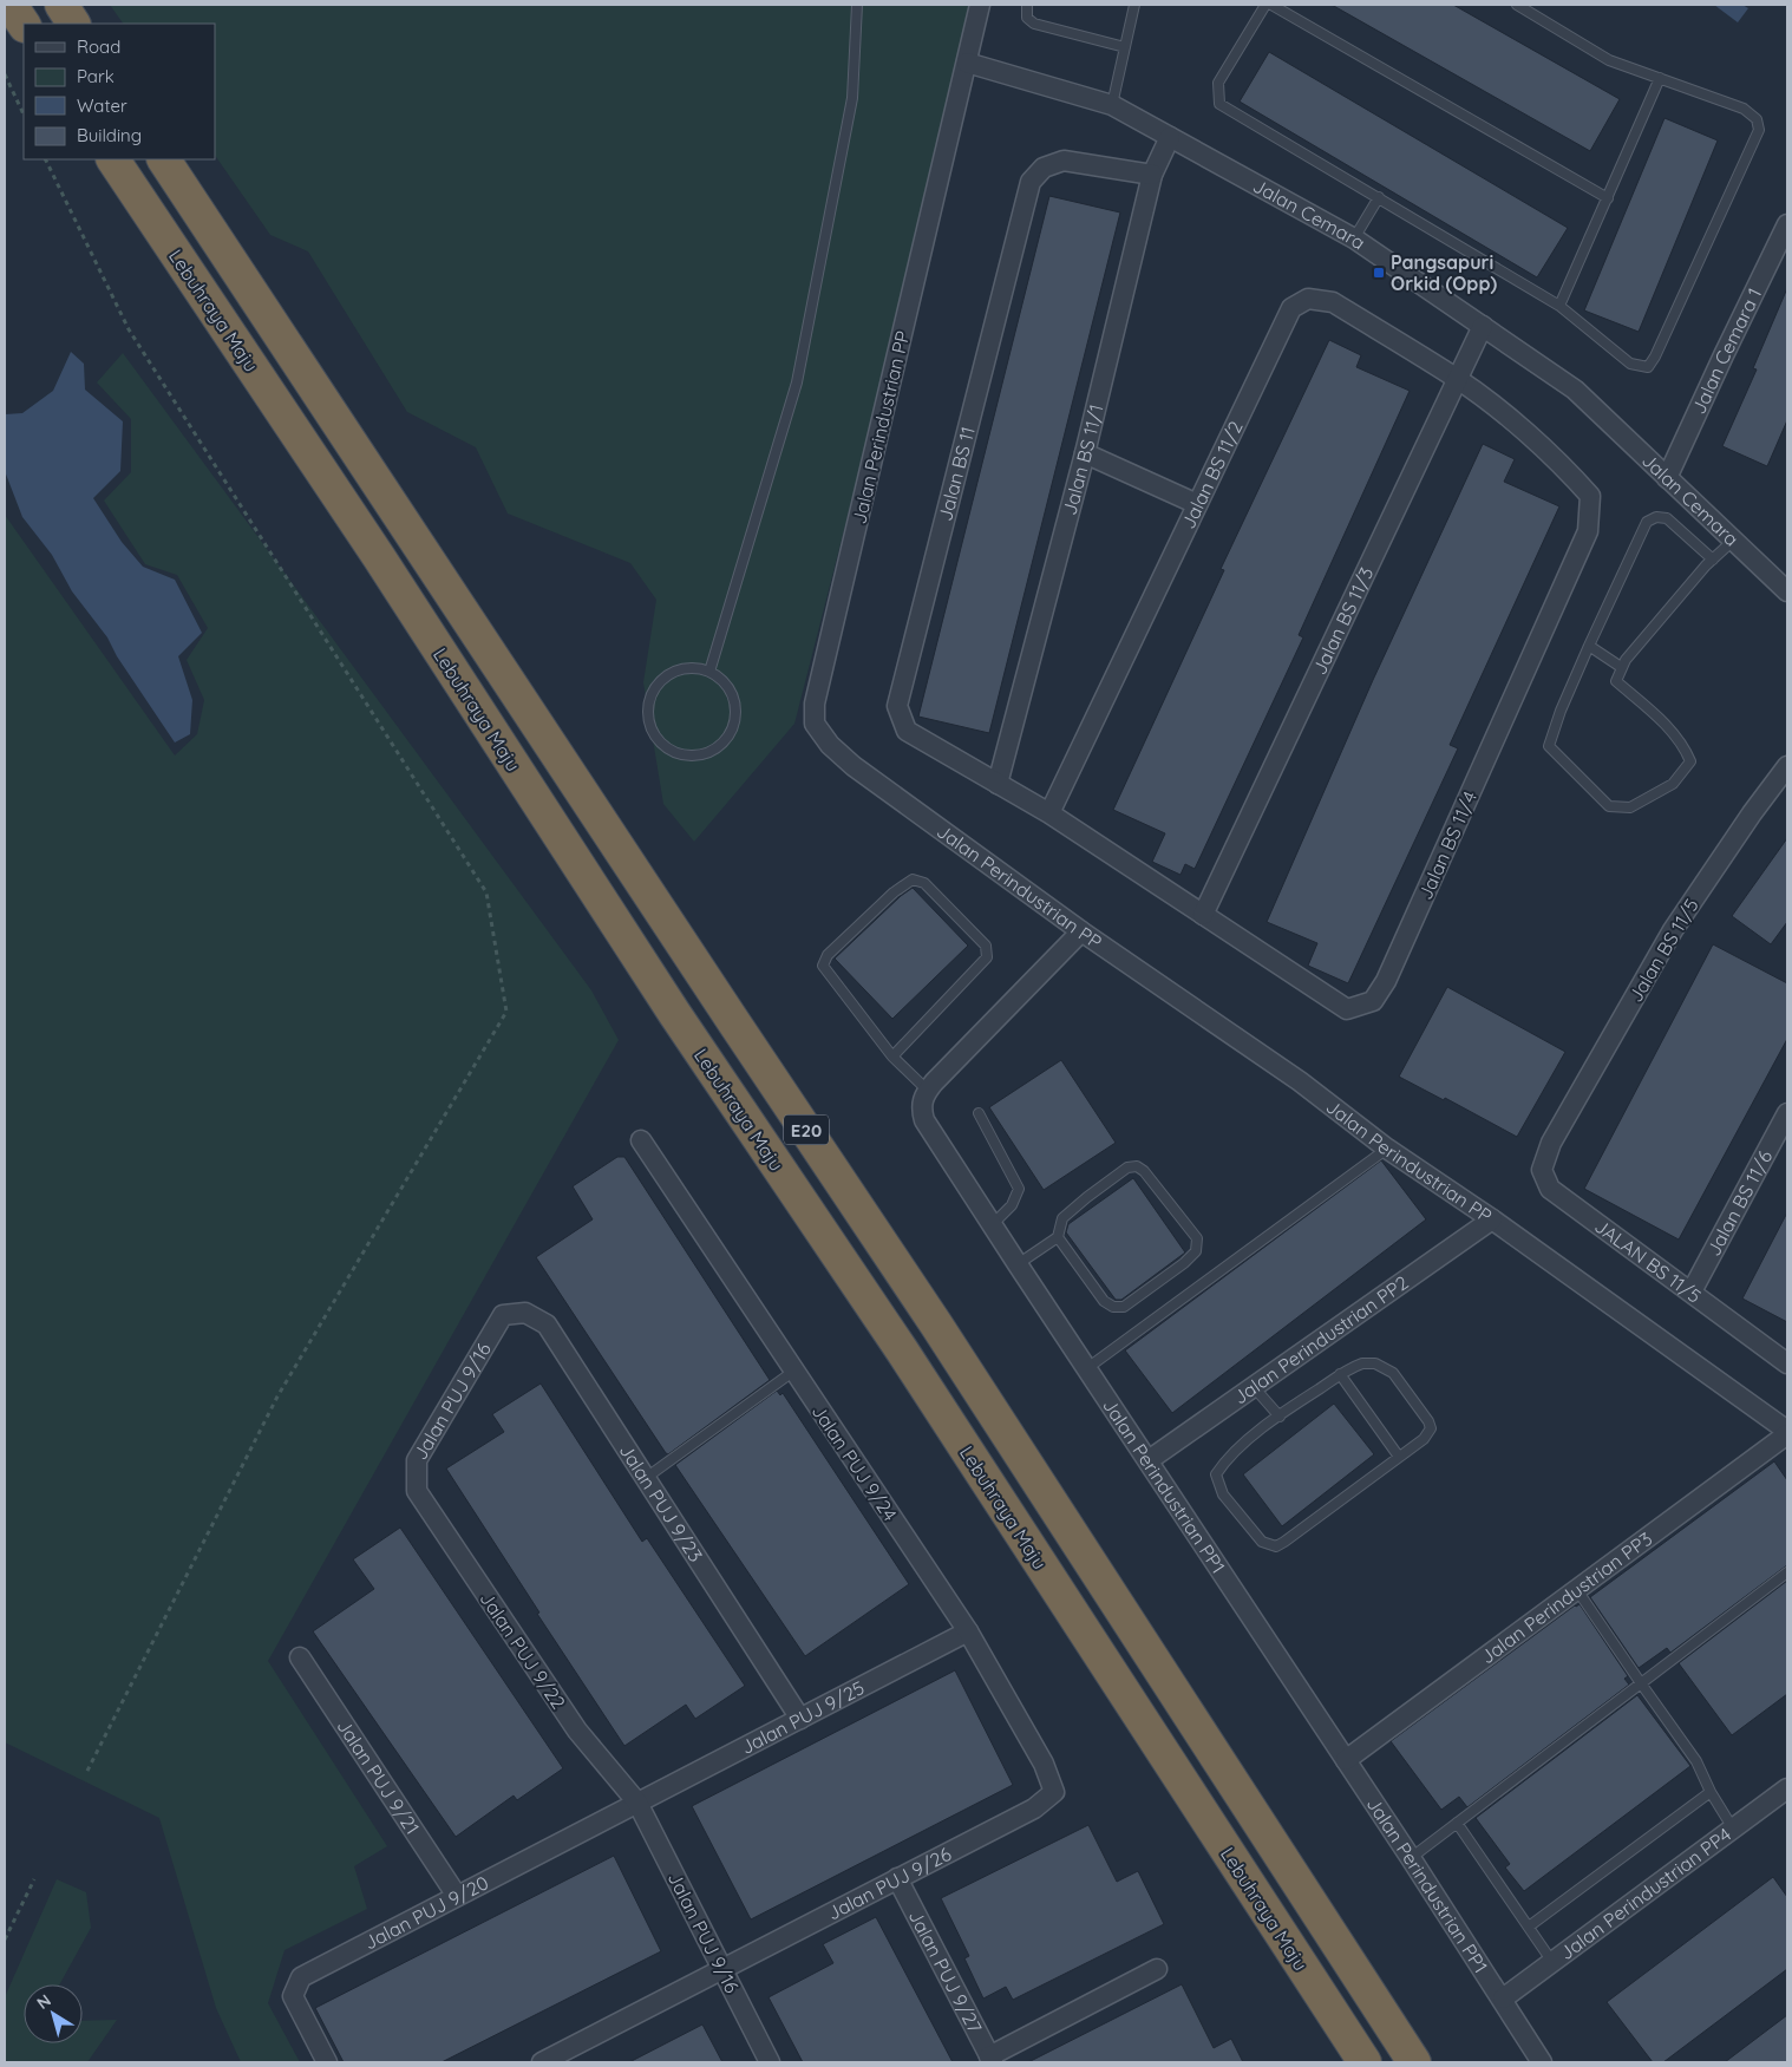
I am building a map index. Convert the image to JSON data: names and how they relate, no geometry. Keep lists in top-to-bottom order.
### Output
{
  "streets": {
    "highway": ["Lebuhraya Maju", "E20"],
    "street": [
      "Jalan Cemara",
      "Jalan Cemara 1",
      "Jalan Perindustrian PP",
      "Jalan BS 11/1",
      "Jalan BS 11",
      "Jalan BS 11/2",
      "Jalan BS 11/3",
      "Jalan BS 11/4",
      "Jalan BS 11/5",
      "Jalan BS 11/6",
      "JALAN BS 11/5",
      "Jalan Perindustrian PP2",
      "Jalan PUJ 9/16",
      "Jalan PUJ 9/24",
      "Jalan Perindustrian PP1",
      "Jalan PUJ 9/23",
      "Jalan Perindustrian PP3",
      "Jalan PUJ 9/22",
      "Jalan PUJ 9/25",
      "Jalan PUJ 9/21",
      "Jalan PUJ 9/26",
      "Jalan Perindustrian PP4",
      "Jalan PUJ 9/20",
      "Jalan PUJ 9/27"
    ]
  },
  "crossings": [
    ["Jalan Cemara", "Jalan Cemara 1"],
    ["Jalan Cemara", "Jalan Perindustrian PP"],
    ["Jalan Cemara", "Jalan BS 11/1"],
    ["Jalan Cemara", "Jalan BS 11/3"],
    ["Jalan Perindustrian PP", "Jalan Perindustrian PP2"],
    ["Jalan Perindustrian PP", "Jalan Perindustrian PP3"],
    ["Jalan BS 11/1", "Jalan BS 11"],
    ["Jalan BS 11", "Jalan BS 11/2"],
    ["Jalan BS 11", "Jalan BS 11/4"],
    ["Jalan BS 11/2", "Jalan BS 11/3"],
    ["Jalan BS 11/2", "Jalan BS 11/4"],
    ["Jalan BS 11/3", "Jalan BS 11/4"],
    ["Jalan BS 11/5", "JALAN BS 11/5"],
    ["Jalan BS 11/6", "JALAN BS 11/5"],
    ["Jalan Perindustrian PP2", "Jalan Perindustrian PP1"],
    ["Jalan PUJ 9/16", "Jalan PUJ 9/23"],
    ["Jalan PUJ 9/16", "Jalan PUJ 9/22"],
    ["Jalan PUJ 9/16", "Jalan PUJ 9/25"],
    ["Jalan PUJ 9/16", "Jalan PUJ 9/26"],
    ["Jalan PUJ 9/16", "Jalan PUJ 9/20"],
    ["Jalan PUJ 9/24", "Jalan PUJ 9/25"],
    ["Jalan PUJ 9/24", "Jalan PUJ 9/26"],
    ["Jalan Perindustrian PP1", "Jalan Perindustrian PP3"],
    ["Jalan Perindustrian PP1", "Jalan Perindustrian PP4"],
    ["Jalan PUJ 9/23", "Jalan PUJ 9/25"],
    ["Jalan PUJ 9/22", "Jalan PUJ 9/25"],
    ["Jalan PUJ 9/22", "Jalan PUJ 9/20"],
    ["Jalan PUJ 9/25", "Jalan PUJ 9/20"],
    ["Jalan PUJ 9/21", "Jalan PUJ 9/20"],
    ["Jalan PUJ 9/26", "Jalan PUJ 9/27"]
  ],
  "places": {
    "transit": ["Pangsapuri Orkid (Opp)"]
  },
  "legend": [
    "Road",
    "Park",
    "Water",
    "Building"
  ],
  "north": "top left"
}
